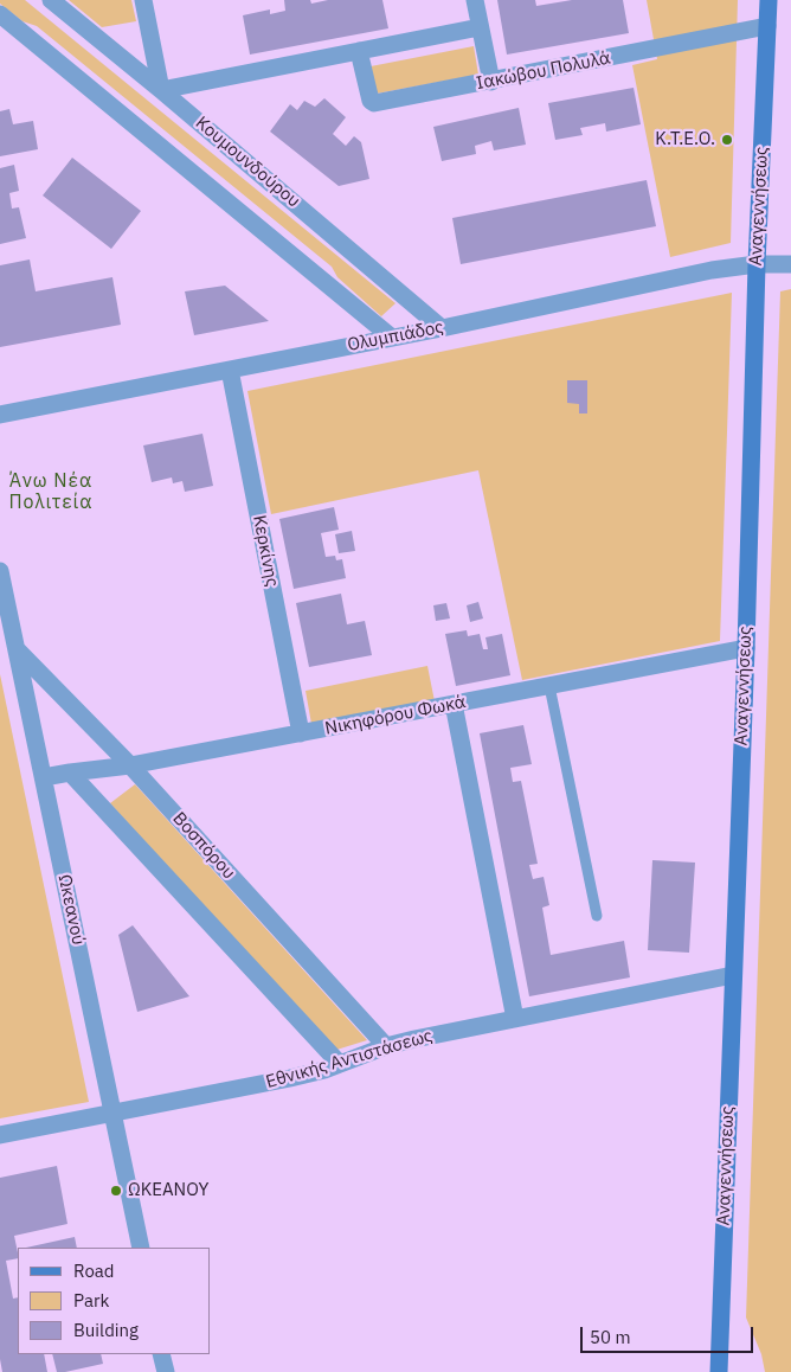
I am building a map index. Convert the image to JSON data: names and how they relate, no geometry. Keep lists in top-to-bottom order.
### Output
{
  "streets": {
    "street": [
      "Ιακώβου Πολυλά",
      "Κουμουνδούρου",
      "Αναγεννήσεως",
      "Ολυμπιάδος",
      "Κερκίνης",
      "Νικηφόρου Φωκά",
      "Βοσπόρου",
      "Ωκεανού",
      "Εθνικής Αντιστάσεως"
    ]
  },
  "crossings": [
    ["Ιακώβου Πολυλά", "Αναγεννήσεως"],
    ["Κουμουνδούρου", "Ολυμπιάδος"],
    ["Αναγεννήσεως", "Ολυμπιάδος"],
    ["Αναγεννήσεως", "Νικηφόρου Φωκά"],
    ["Αναγεννήσεως", "Εθνικής Αντιστάσεως"],
    ["Ολυμπιάδος", "Κερκίνης"],
    ["Κερκίνης", "Νικηφόρου Φωκά"],
    ["Νικηφόρου Φωκά", "Βοσπόρου"],
    ["Νικηφόρου Φωκά", "Ωκεανού"],
    ["Βοσπόρου", "Ωκεανού"],
    ["Βοσπόρου", "Εθνικής Αντιστάσεως"],
    ["Ωκεανού", "Εθνικής Αντιστάσεως"]
  ],
  "districts": ["Άνω Νέα Πολιτεία"],
  "places": ["K.T.E.O.", "ΩΚΕΑΝΟΥ"],
  "legend": ["Road", "Park", "Building"],
  "scale_bar": "50 m"
}
